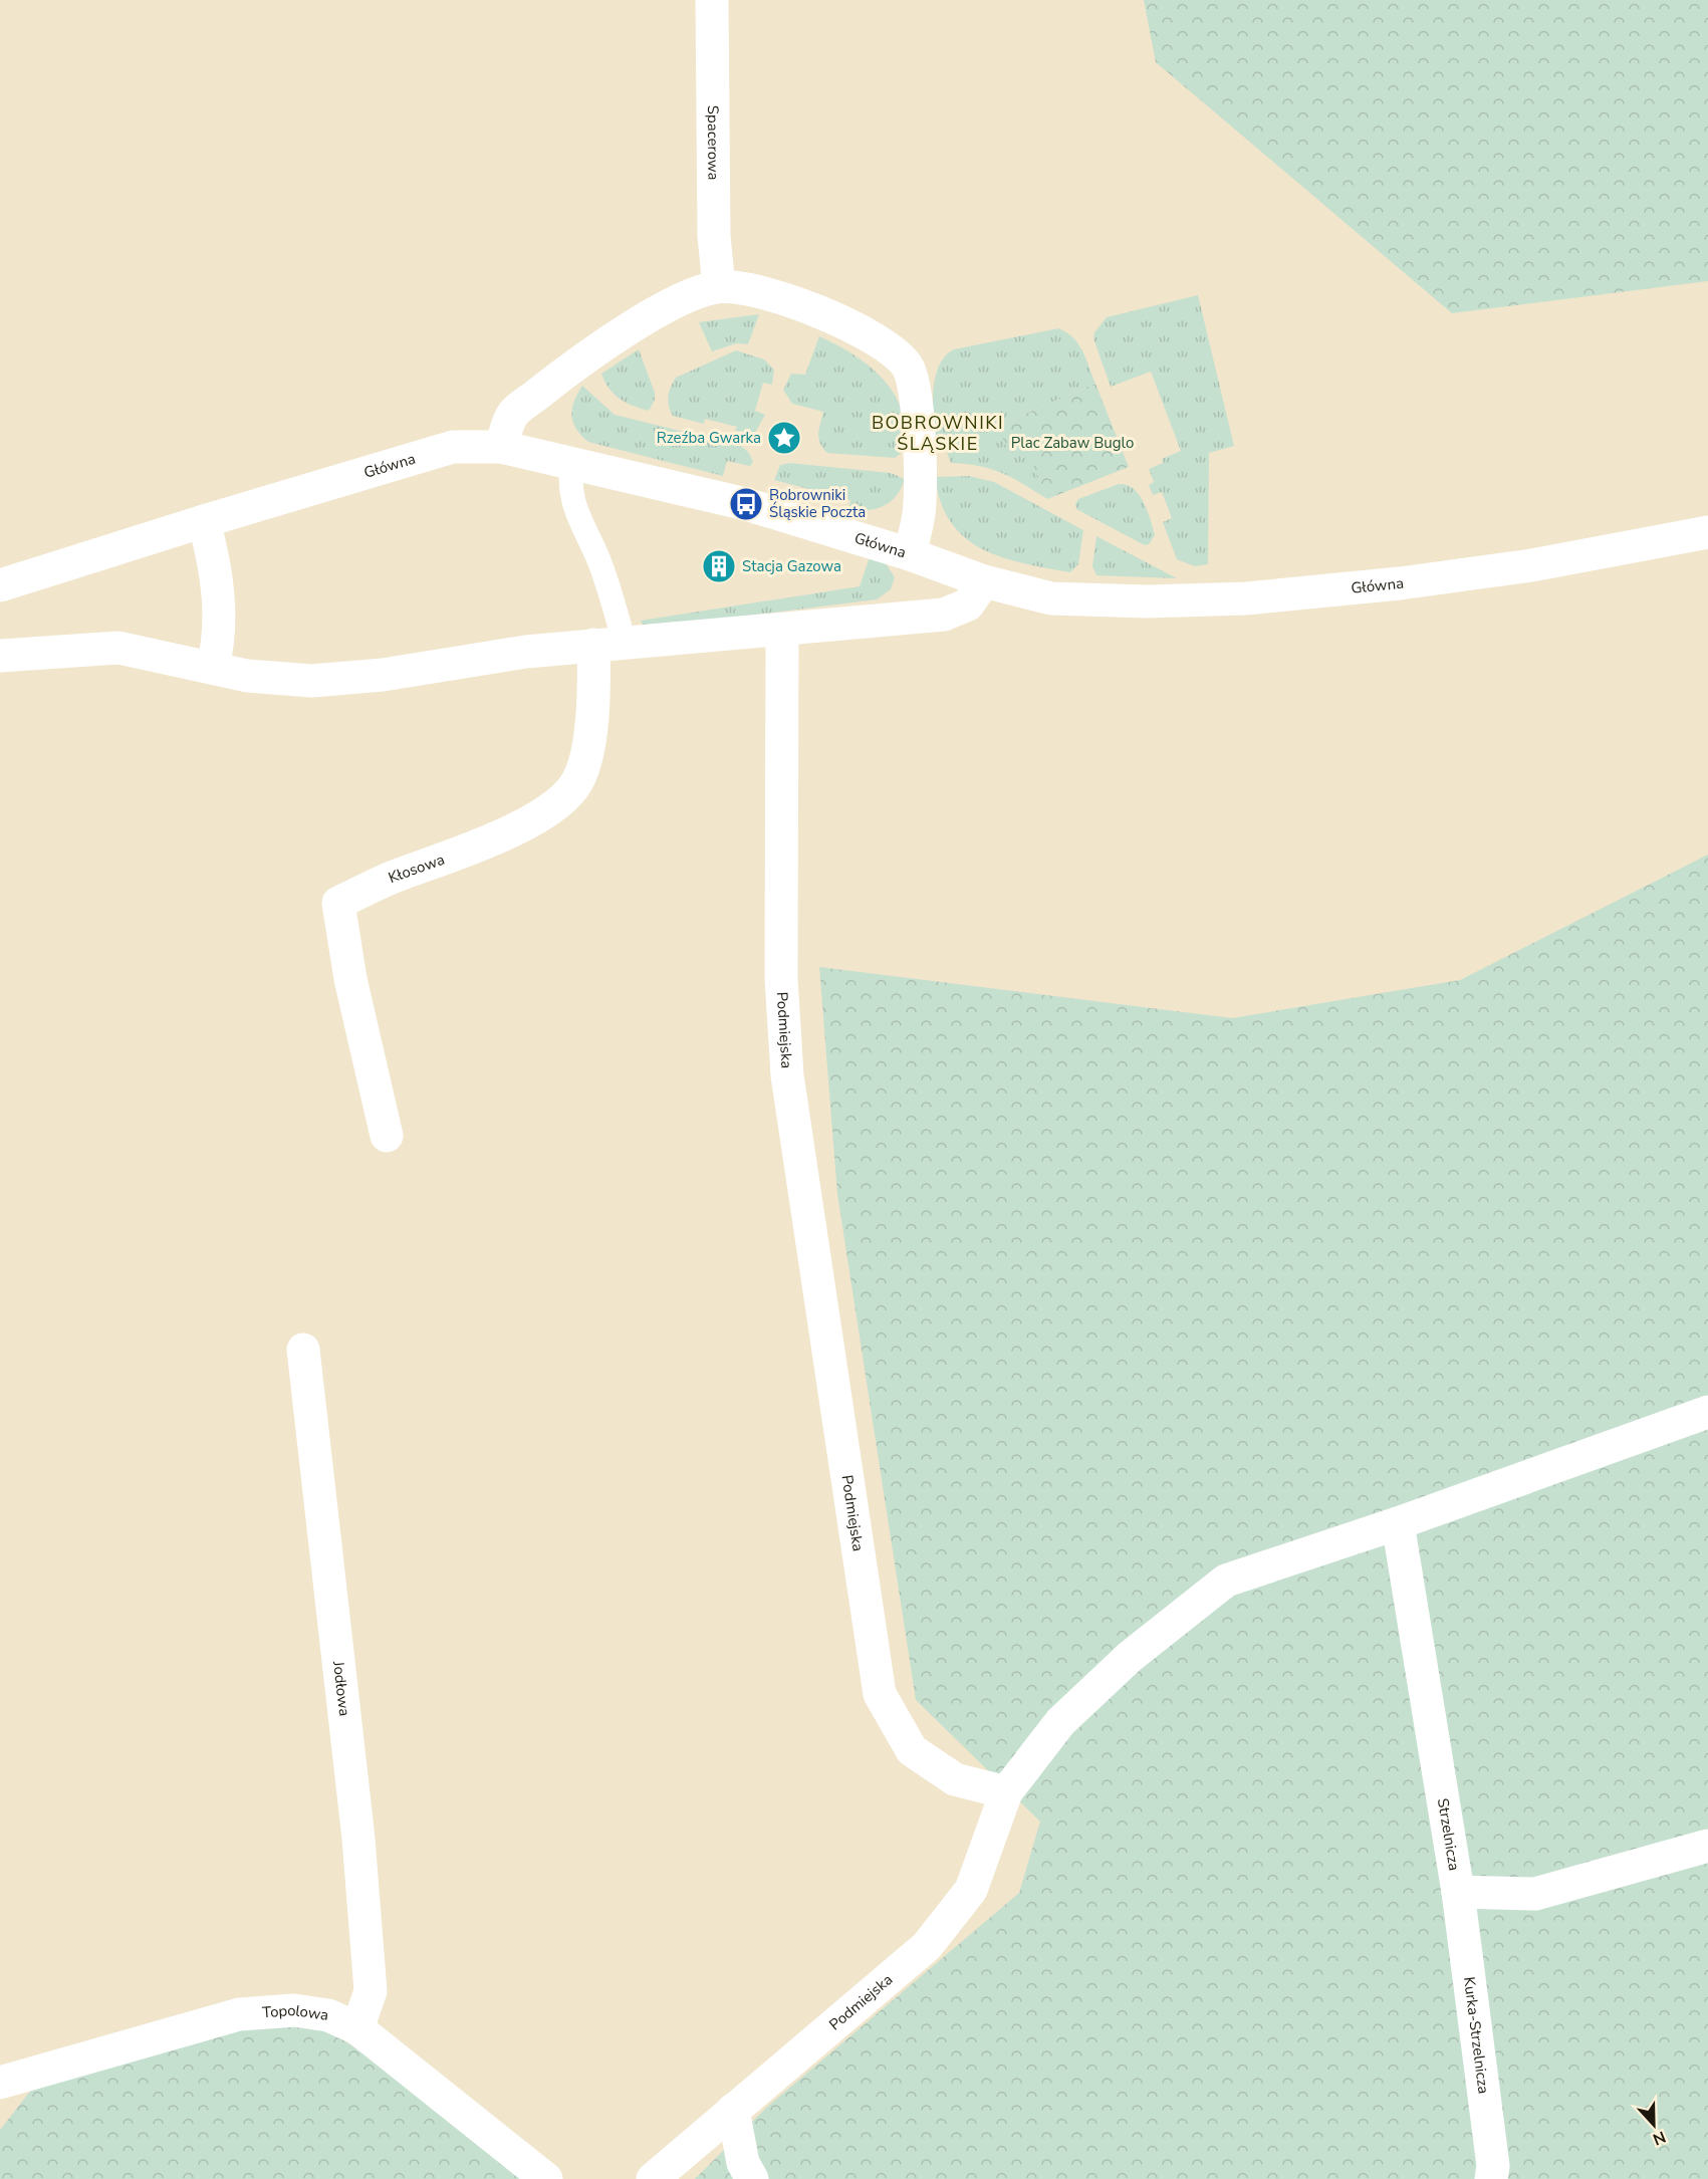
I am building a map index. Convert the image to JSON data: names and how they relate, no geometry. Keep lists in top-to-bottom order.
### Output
{
  "streets": {
    "street": [
      "Spacerowa",
      "Główna",
      "Kłosowa",
      "Podmiejska",
      "Jodłowa",
      "Strzelnicza",
      "Topolowa",
      "Kurka-Strzelnicza"
    ]
  },
  "crossings": [
    ["Jodłowa", "Topolowa"],
    ["Strzelnicza", "Kurka-Strzelnicza"]
  ],
  "districts": ["BOBROWNIKI ŚLĄSKIE"],
  "parks": ["Plac Zabaw Buglo"],
  "places": {
    "place": ["Rzeźba Gwarka"],
    "bus stop": ["Bobrowniki Śląskie Poczta"],
    "building": ["Stacja Gazowa"]
  },
  "north": "bottom"
}
